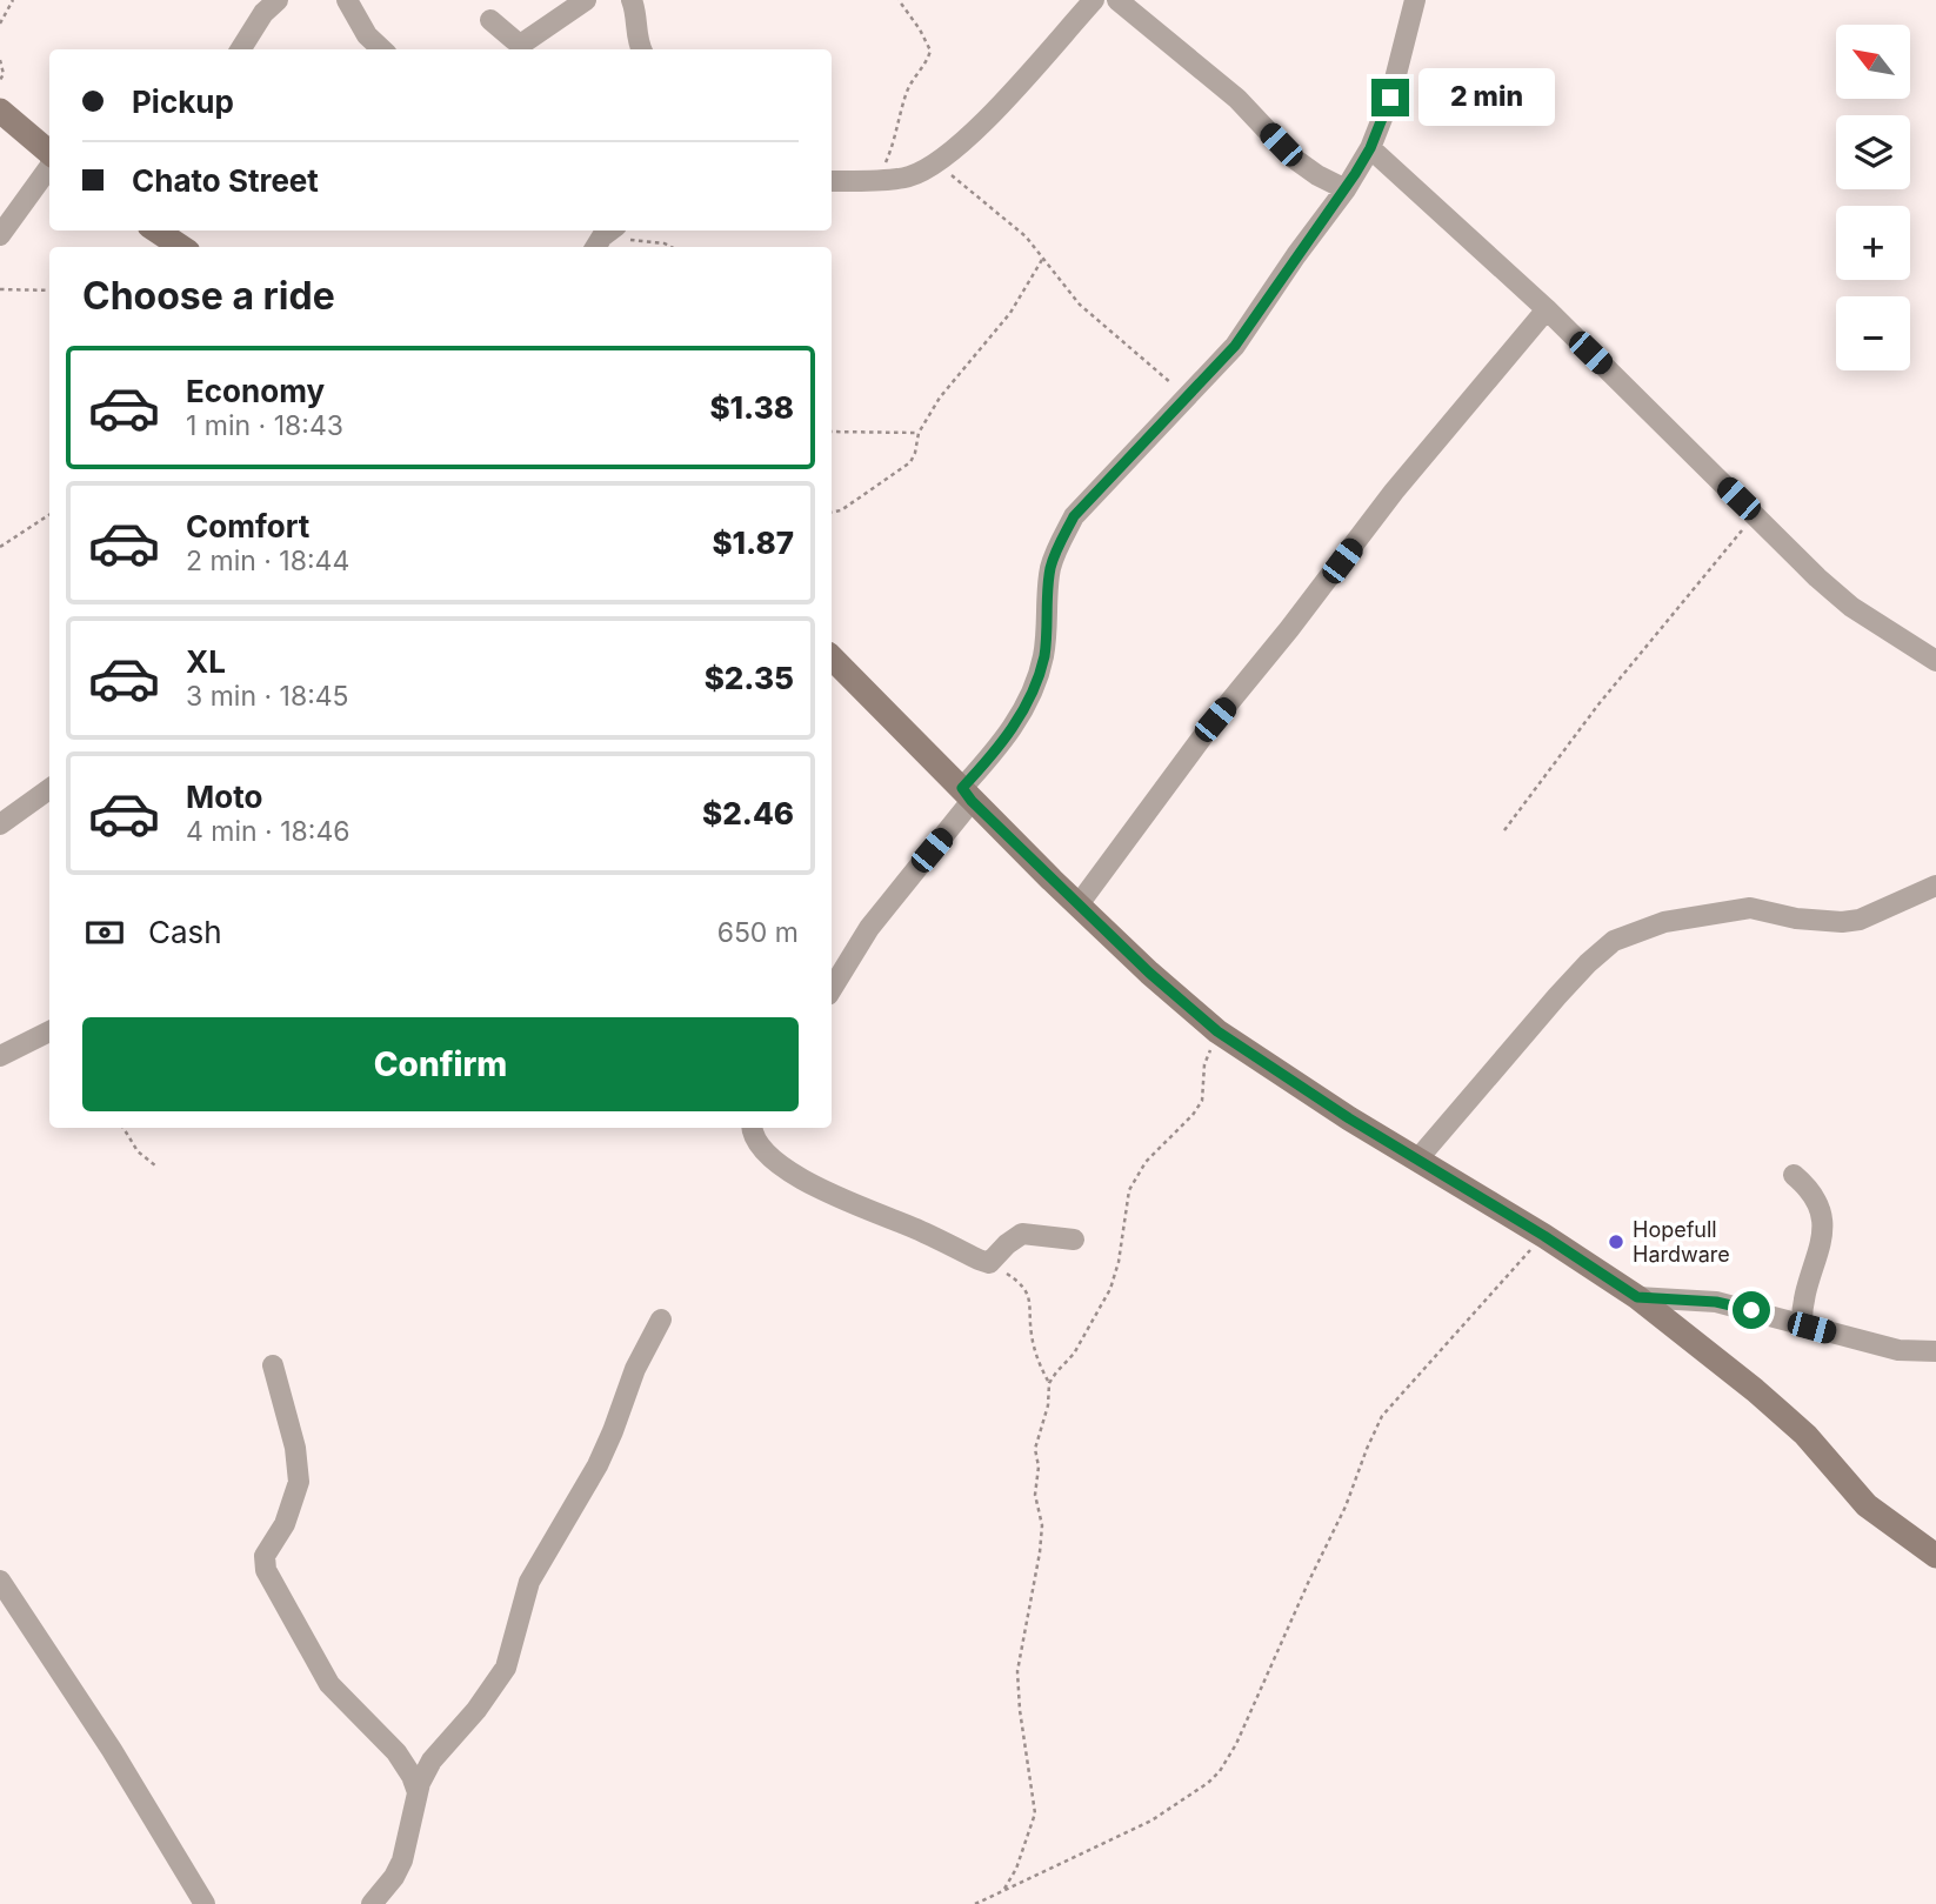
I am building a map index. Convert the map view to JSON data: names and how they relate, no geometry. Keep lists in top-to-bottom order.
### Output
{
  "places": ["Hopefull Hardware"],
  "north": "top left",
  "page": {
    "map_buttons": ["+", "−"],
    "banner": ["Pickup", "Chato Street"],
    "bubble": "2 min",
    "heading": "Choose a ride",
    "list": [
      {
        "name": "Economy",
        "note": "1 min · 18:43",
        "value": "$1.38"
      },
      {
        "name": "Comfort",
        "note": "2 min · 18:44",
        "value": "$1.87"
      },
      {
        "name": "XL",
        "note": "3 min · 18:45",
        "value": "$2.35"
      },
      {
        "name": "Moto",
        "note": "4 min · 18:46",
        "value": "$2.46"
      }
    ],
    "pay": ["Cash", "650 m"],
    "buttons": "Confirm"
  }
}
